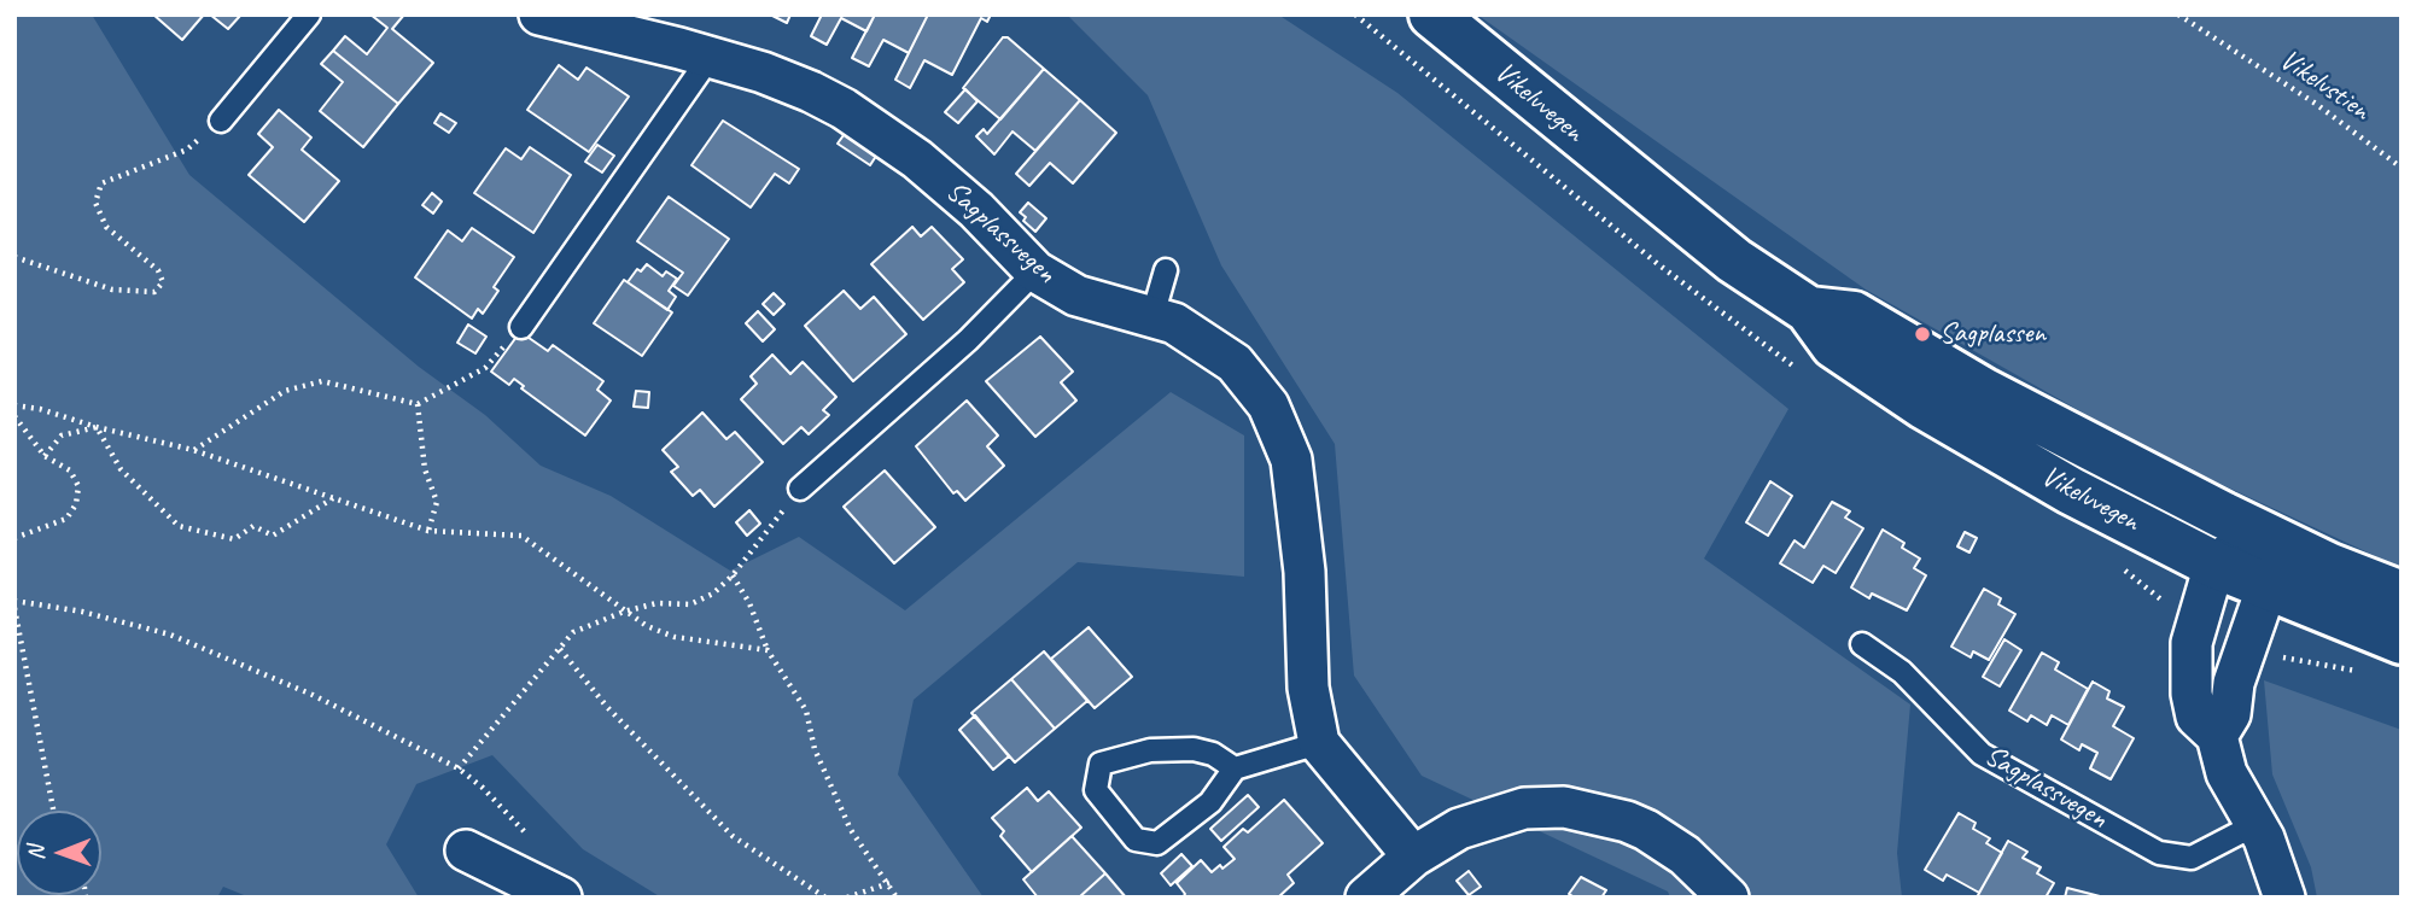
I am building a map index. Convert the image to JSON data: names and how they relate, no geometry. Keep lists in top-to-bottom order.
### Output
{
  "streets": {
    "street": ["Vikelvvegen", "Sagplassvegen"],
    "path": ["Vikelvstien"]
  },
  "places": ["Sagplassen"],
  "north": "left"
}
